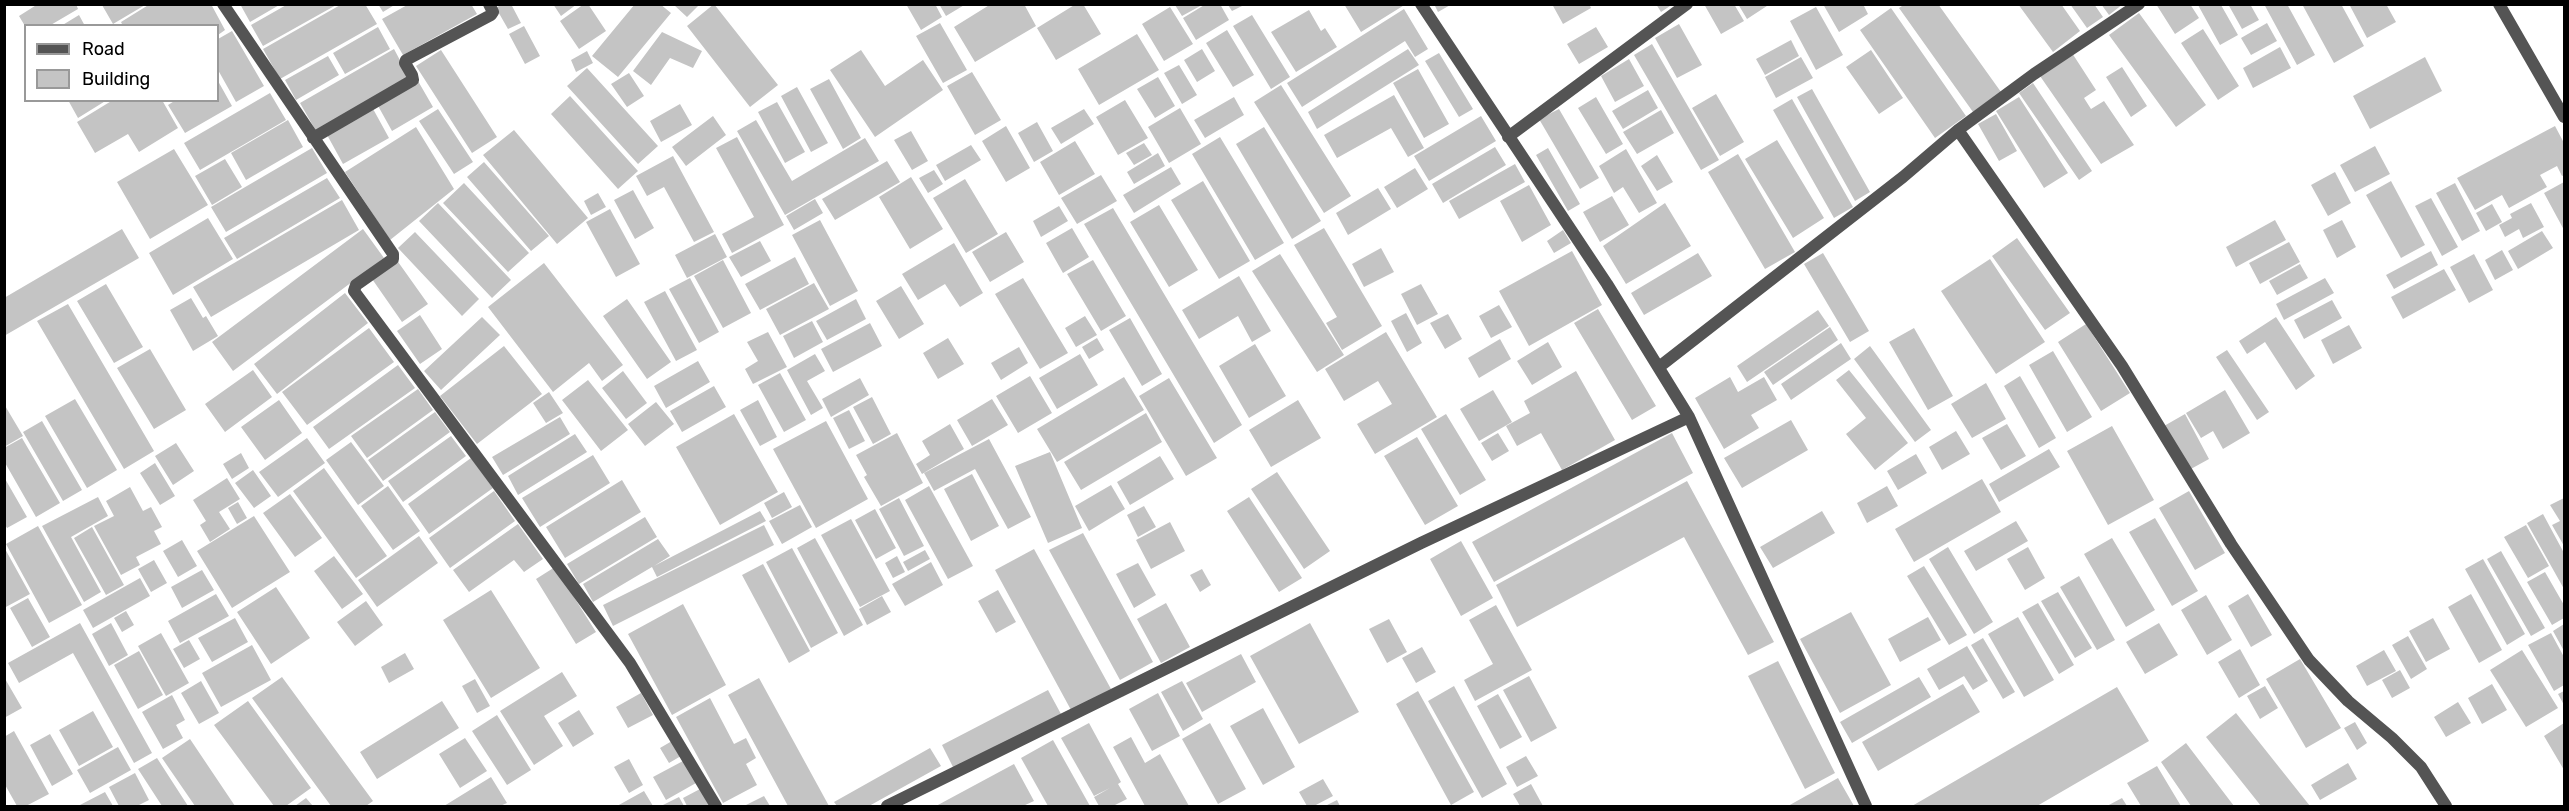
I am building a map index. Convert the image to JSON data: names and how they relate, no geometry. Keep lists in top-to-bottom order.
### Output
{
  "legend": ["Road", "Building"]
}
